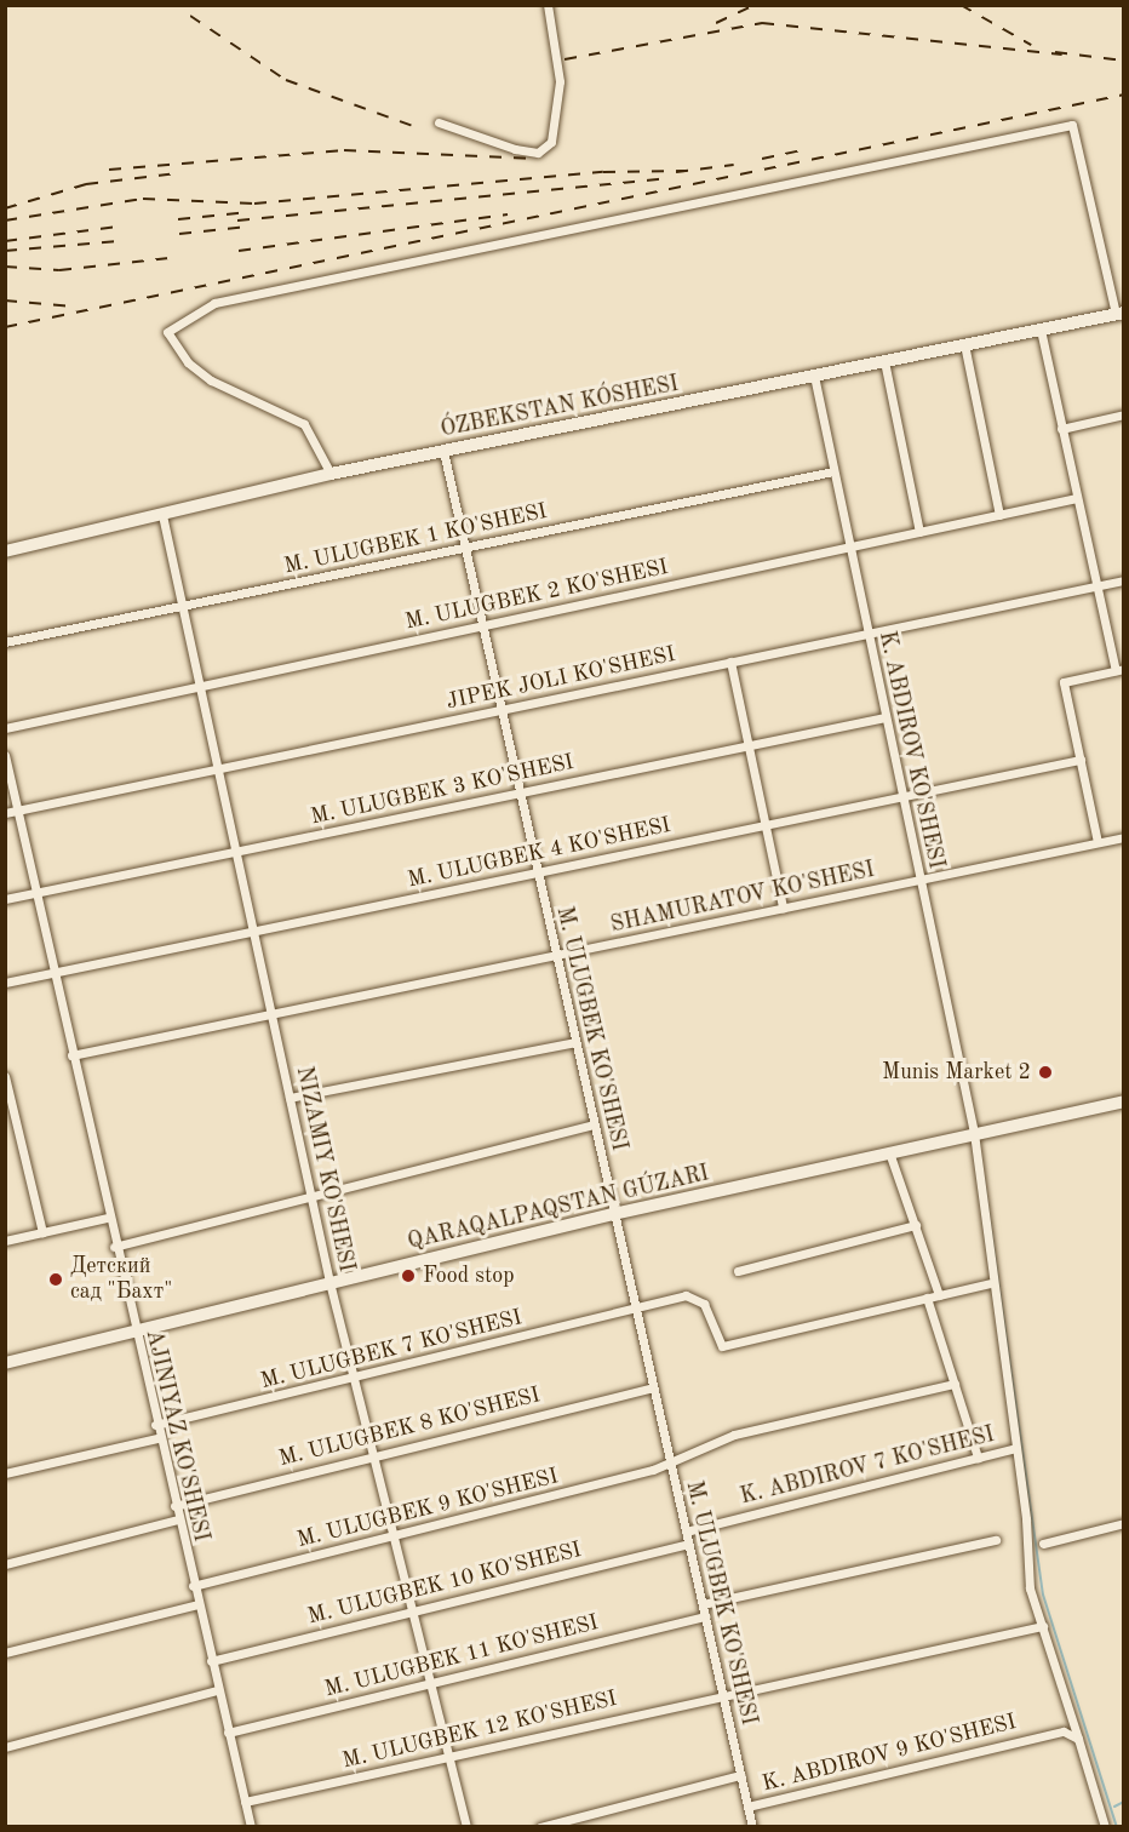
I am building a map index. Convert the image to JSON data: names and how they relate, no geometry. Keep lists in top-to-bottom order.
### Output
{
  "streets": {
    "street": [
      "ÓZBEKSTAN KÓSHESI",
      "M. ULUGBEK 1 KO'SHESI",
      "M. ULUGBEK 2 KO'SHESI",
      "JIPEK JOLI KO'SHESI",
      "K. ABDIROV KO'SHESI",
      "M. ULUGBEK 3 KO'SHESI",
      "M. ULUGBEK 4 KO'SHESI",
      "SHAMURATOV KO'SHESI",
      "M. ULUGBEK KO'SHESI",
      "NIZAMIY KO'SHESI",
      "M. ULUGBEK 7 KO'SHESI",
      "M. ULUGBEK 8 KO'SHESI",
      "AJINIYAZ KO'SHESI",
      "K. ABDIROV 7 KO'SHESI",
      "M. ULUGBEK 9 KO'SHESI",
      "M. ULUGBEK 10 KO'SHESI",
      "M. ULUGBEK 11 KO'SHESI",
      "M. ULUGBEK 12 KO'SHESI",
      "K. ABDIROV 9 KO'SHESI"
    ]
  },
  "crossings": [
    ["ÓZBEKSTAN KÓSHESI", "K. ABDIROV KO'SHESI"],
    ["ÓZBEKSTAN KÓSHESI", "M. ULUGBEK KO'SHESI"],
    ["ÓZBEKSTAN KÓSHESI", "NIZAMIY KO'SHESI"],
    ["M. ULUGBEK 1 KO'SHESI", "K. ABDIROV KO'SHESI"],
    ["M. ULUGBEK 1 KO'SHESI", "M. ULUGBEK KO'SHESI"],
    ["M. ULUGBEK 1 KO'SHESI", "NIZAMIY KO'SHESI"],
    ["M. ULUGBEK 2 KO'SHESI", "K. ABDIROV KO'SHESI"],
    ["M. ULUGBEK 2 KO'SHESI", "M. ULUGBEK KO'SHESI"],
    ["M. ULUGBEK 2 KO'SHESI", "NIZAMIY KO'SHESI"],
    ["JIPEK JOLI KO'SHESI", "K. ABDIROV KO'SHESI"],
    ["JIPEK JOLI KO'SHESI", "M. ULUGBEK KO'SHESI"],
    ["JIPEK JOLI KO'SHESI", "NIZAMIY KO'SHESI"],
    ["JIPEK JOLI KO'SHESI", "AJINIYAZ KO'SHESI"],
    ["K. ABDIROV KO'SHESI", "M. ULUGBEK 3 KO'SHESI"],
    ["K. ABDIROV KO'SHESI", "M. ULUGBEK 4 KO'SHESI"],
    ["K. ABDIROV KO'SHESI", "SHAMURATOV KO'SHESI"],
    ["K. ABDIROV KO'SHESI", "K. ABDIROV 7 KO'SHESI"],
    ["K. ABDIROV KO'SHESI", "M. ULUGBEK 12 KO'SHESI"],
    ["K. ABDIROV KO'SHESI", "K. ABDIROV 9 KO'SHESI"],
    ["M. ULUGBEK 3 KO'SHESI", "M. ULUGBEK KO'SHESI"],
    ["M. ULUGBEK 3 KO'SHESI", "NIZAMIY KO'SHESI"],
    ["M. ULUGBEK 3 KO'SHESI", "AJINIYAZ KO'SHESI"],
    ["M. ULUGBEK 4 KO'SHESI", "M. ULUGBEK KO'SHESI"],
    ["M. ULUGBEK 4 KO'SHESI", "NIZAMIY KO'SHESI"],
    ["M. ULUGBEK 4 KO'SHESI", "AJINIYAZ KO'SHESI"],
    ["SHAMURATOV KO'SHESI", "M. ULUGBEK KO'SHESI"],
    ["SHAMURATOV KO'SHESI", "NIZAMIY KO'SHESI"],
    ["SHAMURATOV KO'SHESI", "AJINIYAZ KO'SHESI"],
    ["M. ULUGBEK KO'SHESI", "M. ULUGBEK 7 KO'SHESI"],
    ["M. ULUGBEK KO'SHESI", "M. ULUGBEK 8 KO'SHESI"],
    ["M. ULUGBEK KO'SHESI", "K. ABDIROV 7 KO'SHESI"],
    ["M. ULUGBEK KO'SHESI", "M. ULUGBEK 9 KO'SHESI"],
    ["M. ULUGBEK KO'SHESI", "M. ULUGBEK 10 KO'SHESI"],
    ["M. ULUGBEK KO'SHESI", "M. ULUGBEK 11 KO'SHESI"],
    ["M. ULUGBEK KO'SHESI", "M. ULUGBEK 12 KO'SHESI"],
    ["M. ULUGBEK KO'SHESI", "K. ABDIROV 9 KO'SHESI"],
    ["NIZAMIY KO'SHESI", "M. ULUGBEK 7 KO'SHESI"],
    ["NIZAMIY KO'SHESI", "M. ULUGBEK 8 KO'SHESI"],
    ["NIZAMIY KO'SHESI", "M. ULUGBEK 9 KO'SHESI"],
    ["NIZAMIY KO'SHESI", "M. ULUGBEK 10 KO'SHESI"],
    ["NIZAMIY KO'SHESI", "M. ULUGBEK 11 KO'SHESI"],
    ["NIZAMIY KO'SHESI", "M. ULUGBEK 12 KO'SHESI"],
    ["M. ULUGBEK 7 KO'SHESI", "AJINIYAZ KO'SHESI"],
    ["M. ULUGBEK 8 KO'SHESI", "AJINIYAZ KO'SHESI"],
    ["AJINIYAZ KO'SHESI", "M. ULUGBEK 9 KO'SHESI"],
    ["AJINIYAZ KO'SHESI", "M. ULUGBEK 10 KO'SHESI"],
    ["AJINIYAZ KO'SHESI", "M. ULUGBEK 11 KO'SHESI"],
    ["AJINIYAZ KO'SHESI", "M. ULUGBEK 12 KO'SHESI"]
  ],
  "places": ["Munis Market 2", "Food stop", "Детский сад \"Бахт\""]
}
